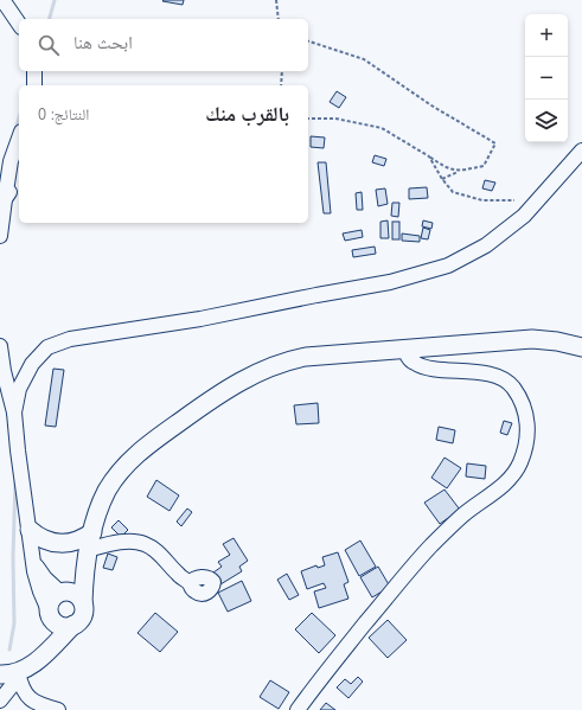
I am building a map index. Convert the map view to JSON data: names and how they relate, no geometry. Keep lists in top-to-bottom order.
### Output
{
  "page": {
    "map_buttons": ["+", "−"],
    "search": "ابحث هنا",
    "heading": ["بالقرب منك", "النتائج: 0"]
  }
}
